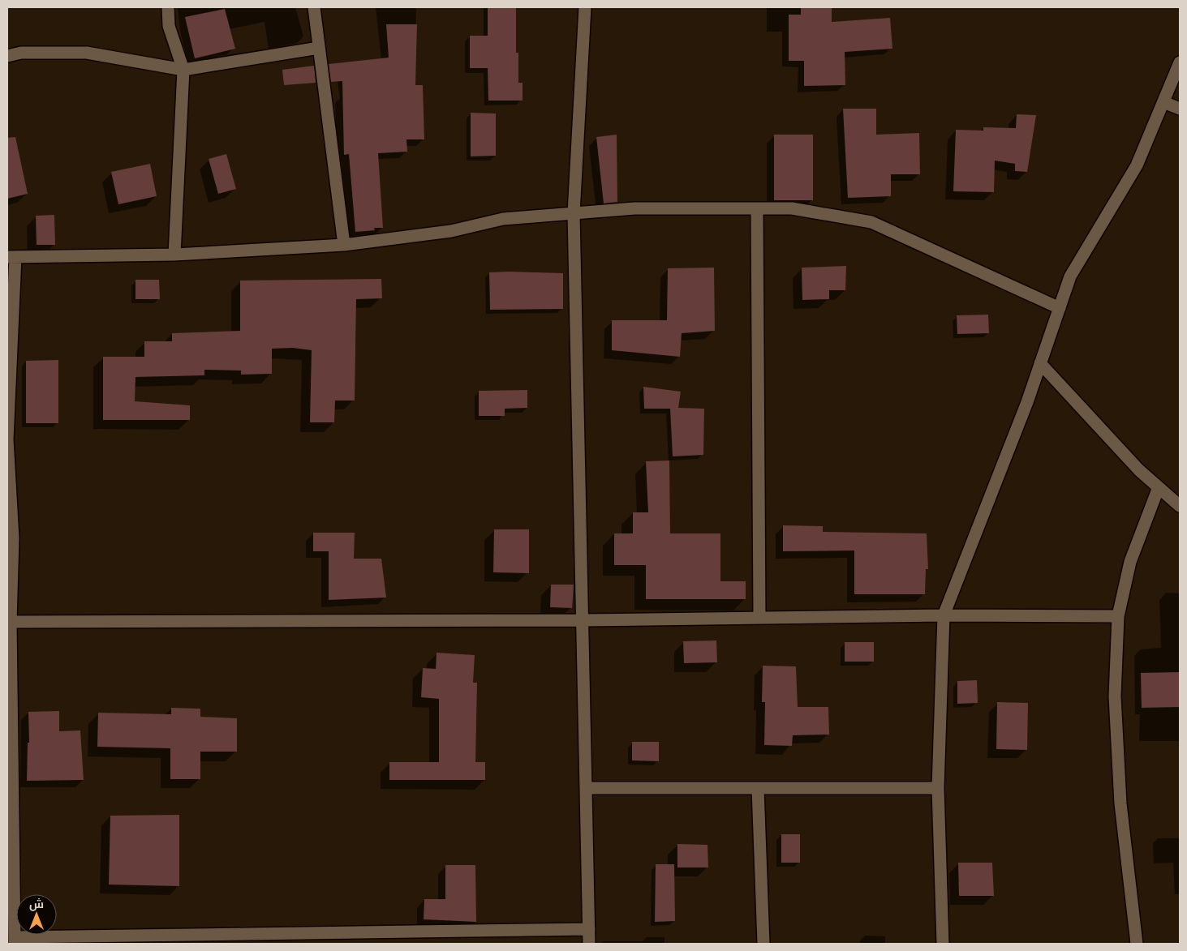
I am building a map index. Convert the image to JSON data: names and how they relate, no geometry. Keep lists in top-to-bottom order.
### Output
{
  "north": "top"
}
